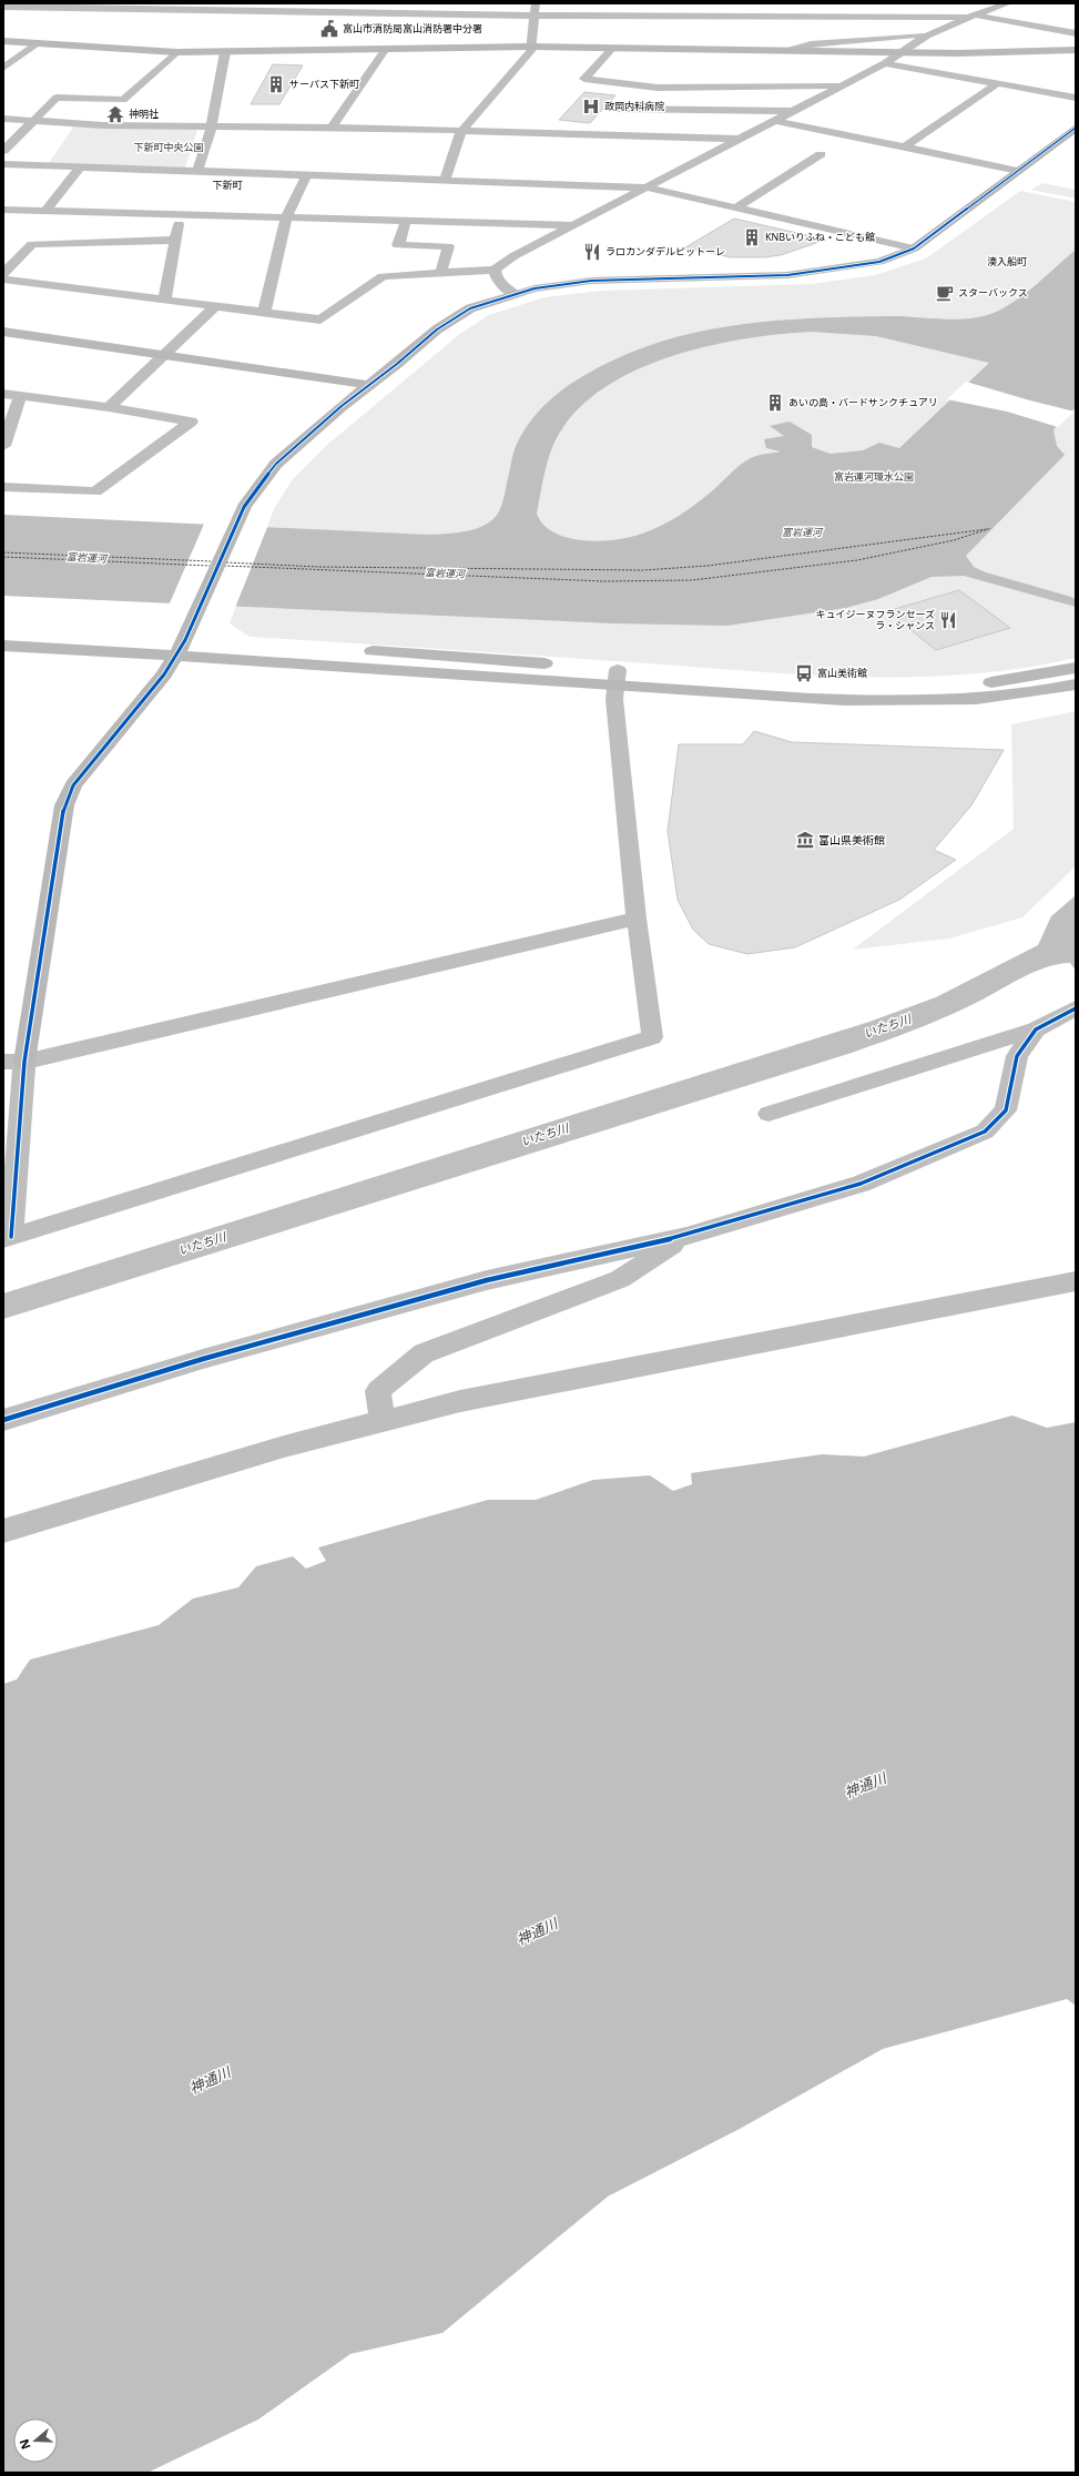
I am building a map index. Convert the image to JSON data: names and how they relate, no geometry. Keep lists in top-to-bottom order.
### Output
{
  "districts": ["下新町", "湊入船町"],
  "water": ["富岩運河", "いたち川", "神通川"],
  "parks": ["下新町中央公園", "富岩運河環水公園"],
  "places": {
    "public building": ["富山市消防局富山消防署中分署"],
    "building": ["サーパス下新町", "KNBいりふね・こども館", "あいの島・バードサンクチュアリ"],
    "hospital": ["政岡内科病院"],
    "temple": ["神明社"],
    "restaurant": ["ラロカンダデルピットーレ", "キュイジーヌフランセーズ ラ・シャンス"],
    "cafe": ["スターバックス"],
    "bus stop": ["富山美術館"],
    "museum": ["富山県美術館"]
  },
  "north": "left"
}
